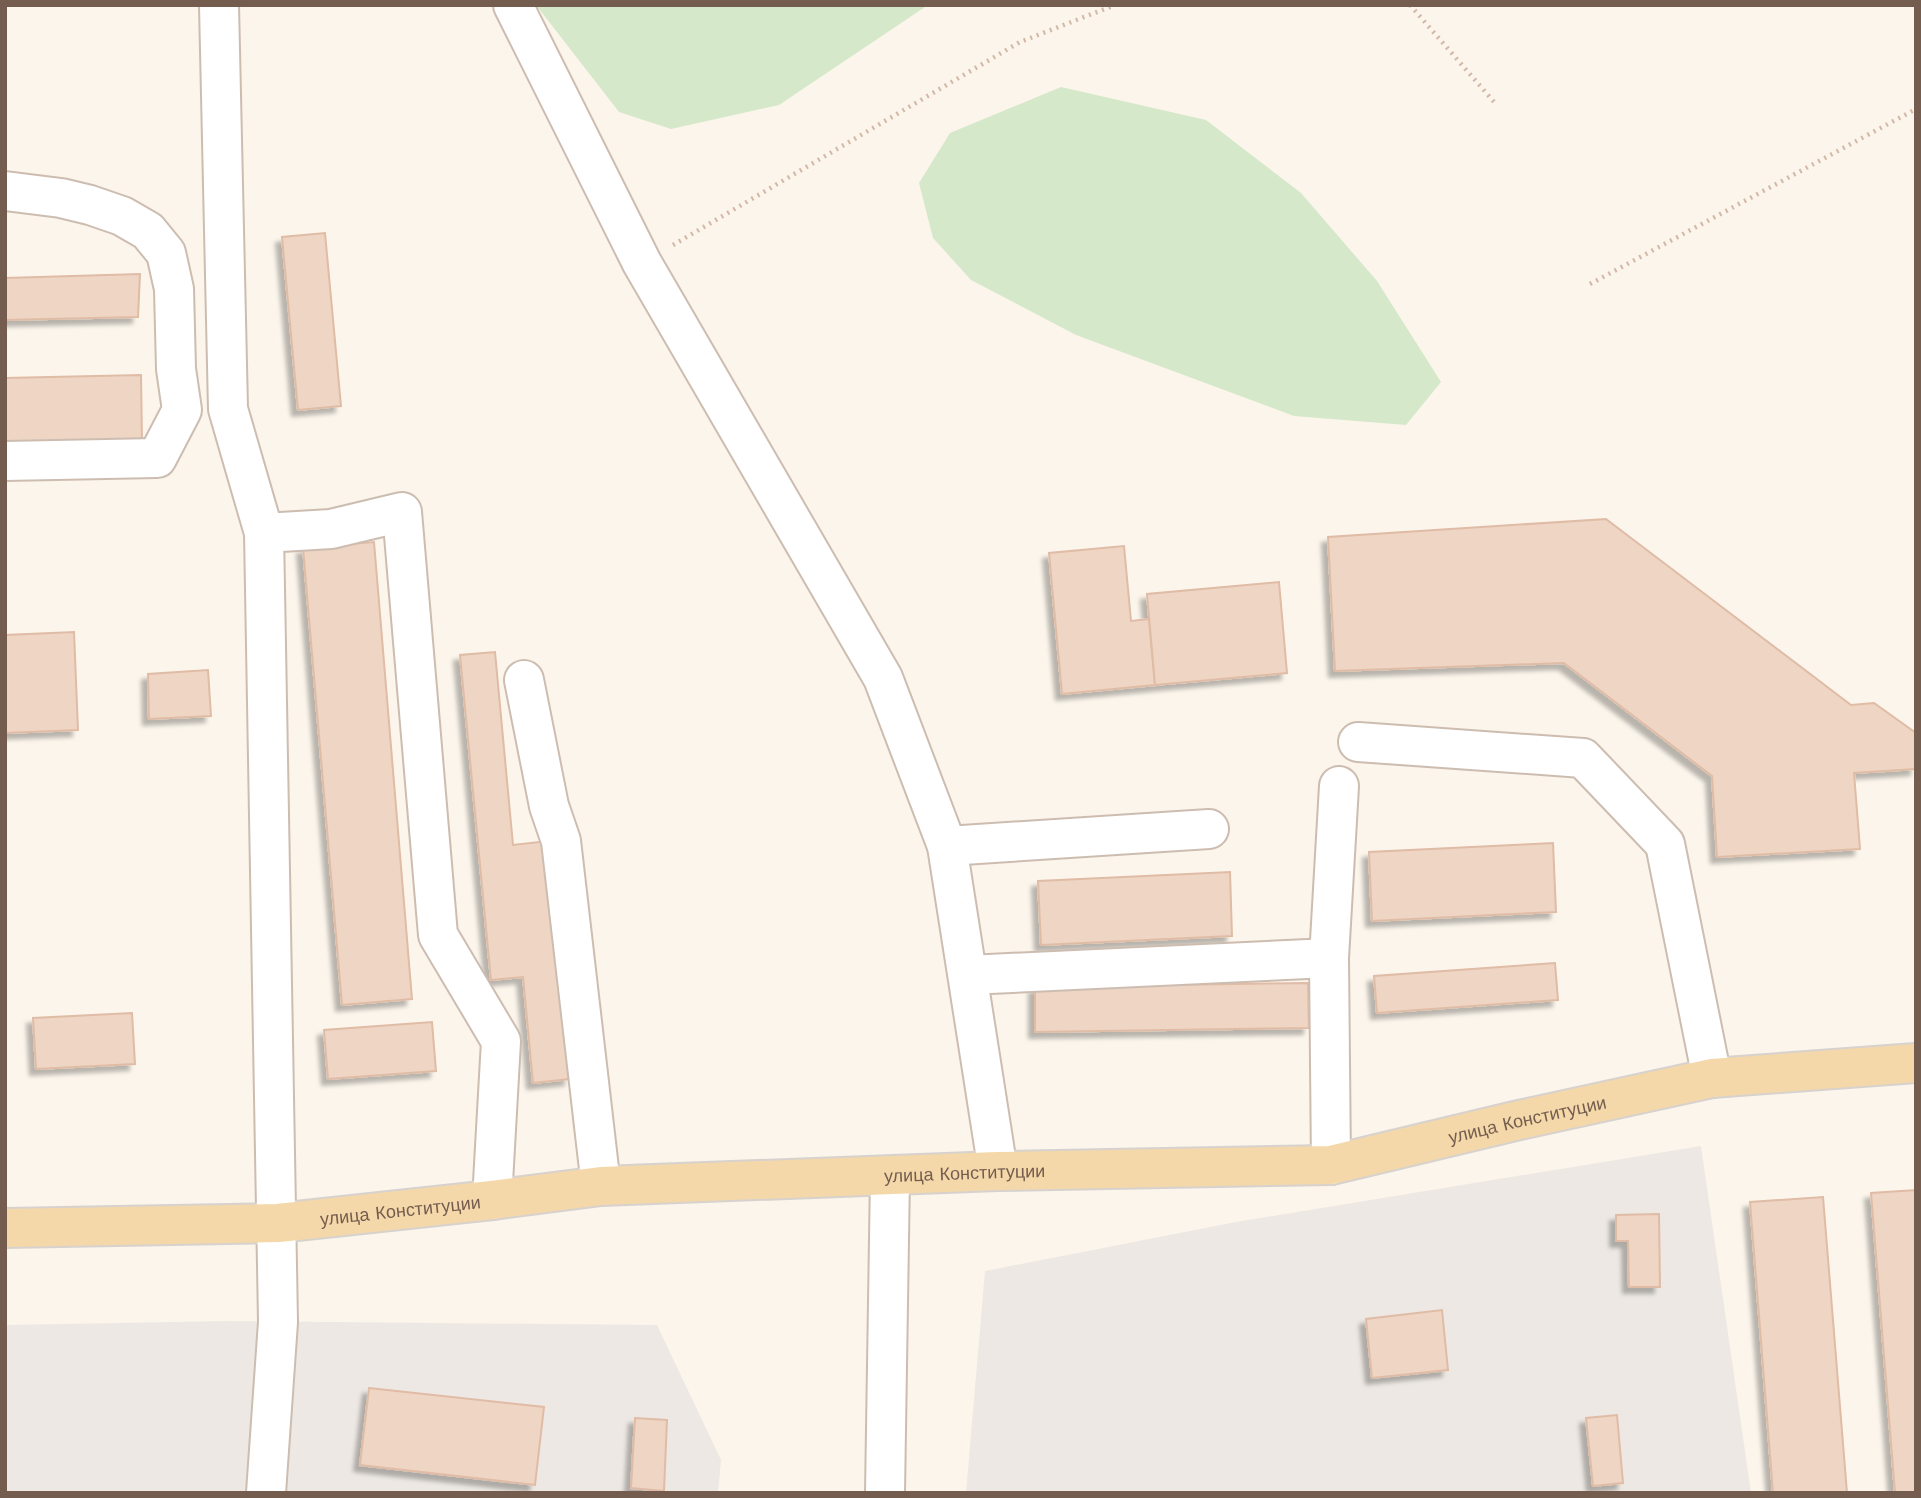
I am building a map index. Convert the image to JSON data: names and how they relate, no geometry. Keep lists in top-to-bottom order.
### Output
{
  "streets": {
    "main road": ["улица Конституции"]
  }
}
